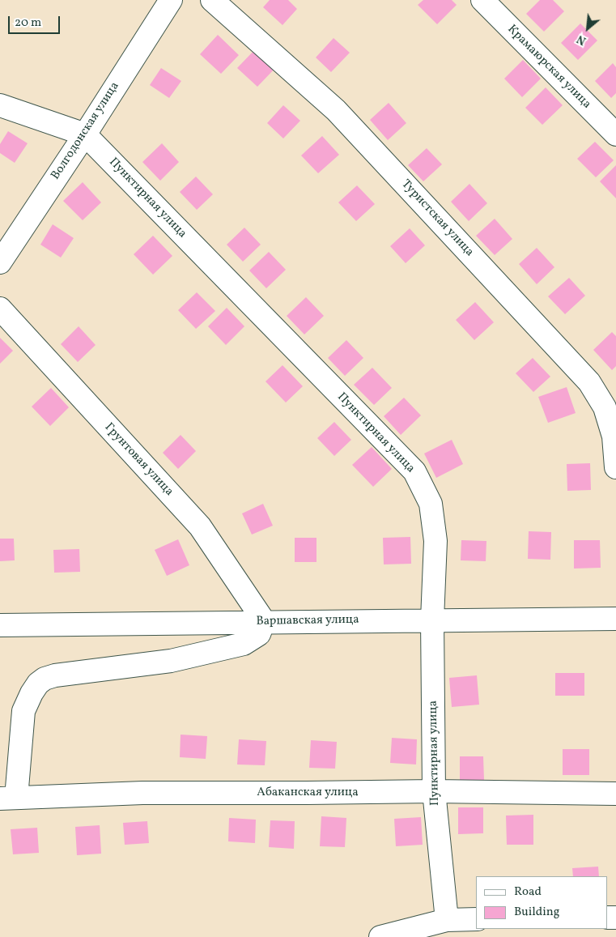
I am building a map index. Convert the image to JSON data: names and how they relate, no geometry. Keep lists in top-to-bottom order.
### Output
{
  "streets": {
    "street": [
      "Крамаюрская улица",
      "Волгодонская улица",
      "Пунктирная улица",
      "Туристская улица",
      "Грунтовая улица",
      "Варшавская улица",
      "Абаканская улица"
    ]
  },
  "crossings": [
    ["Волгодонская улица", "Пунктирная улица"],
    ["Пунктирная улица", "Варшавская улица"],
    ["Пунктирная улица", "Абаканская улица"],
    ["Грунтовая улица", "Варшавская улица"]
  ],
  "legend": ["Road", "Building"],
  "scale_bar": "20 m",
  "north": "bottom left"
}
